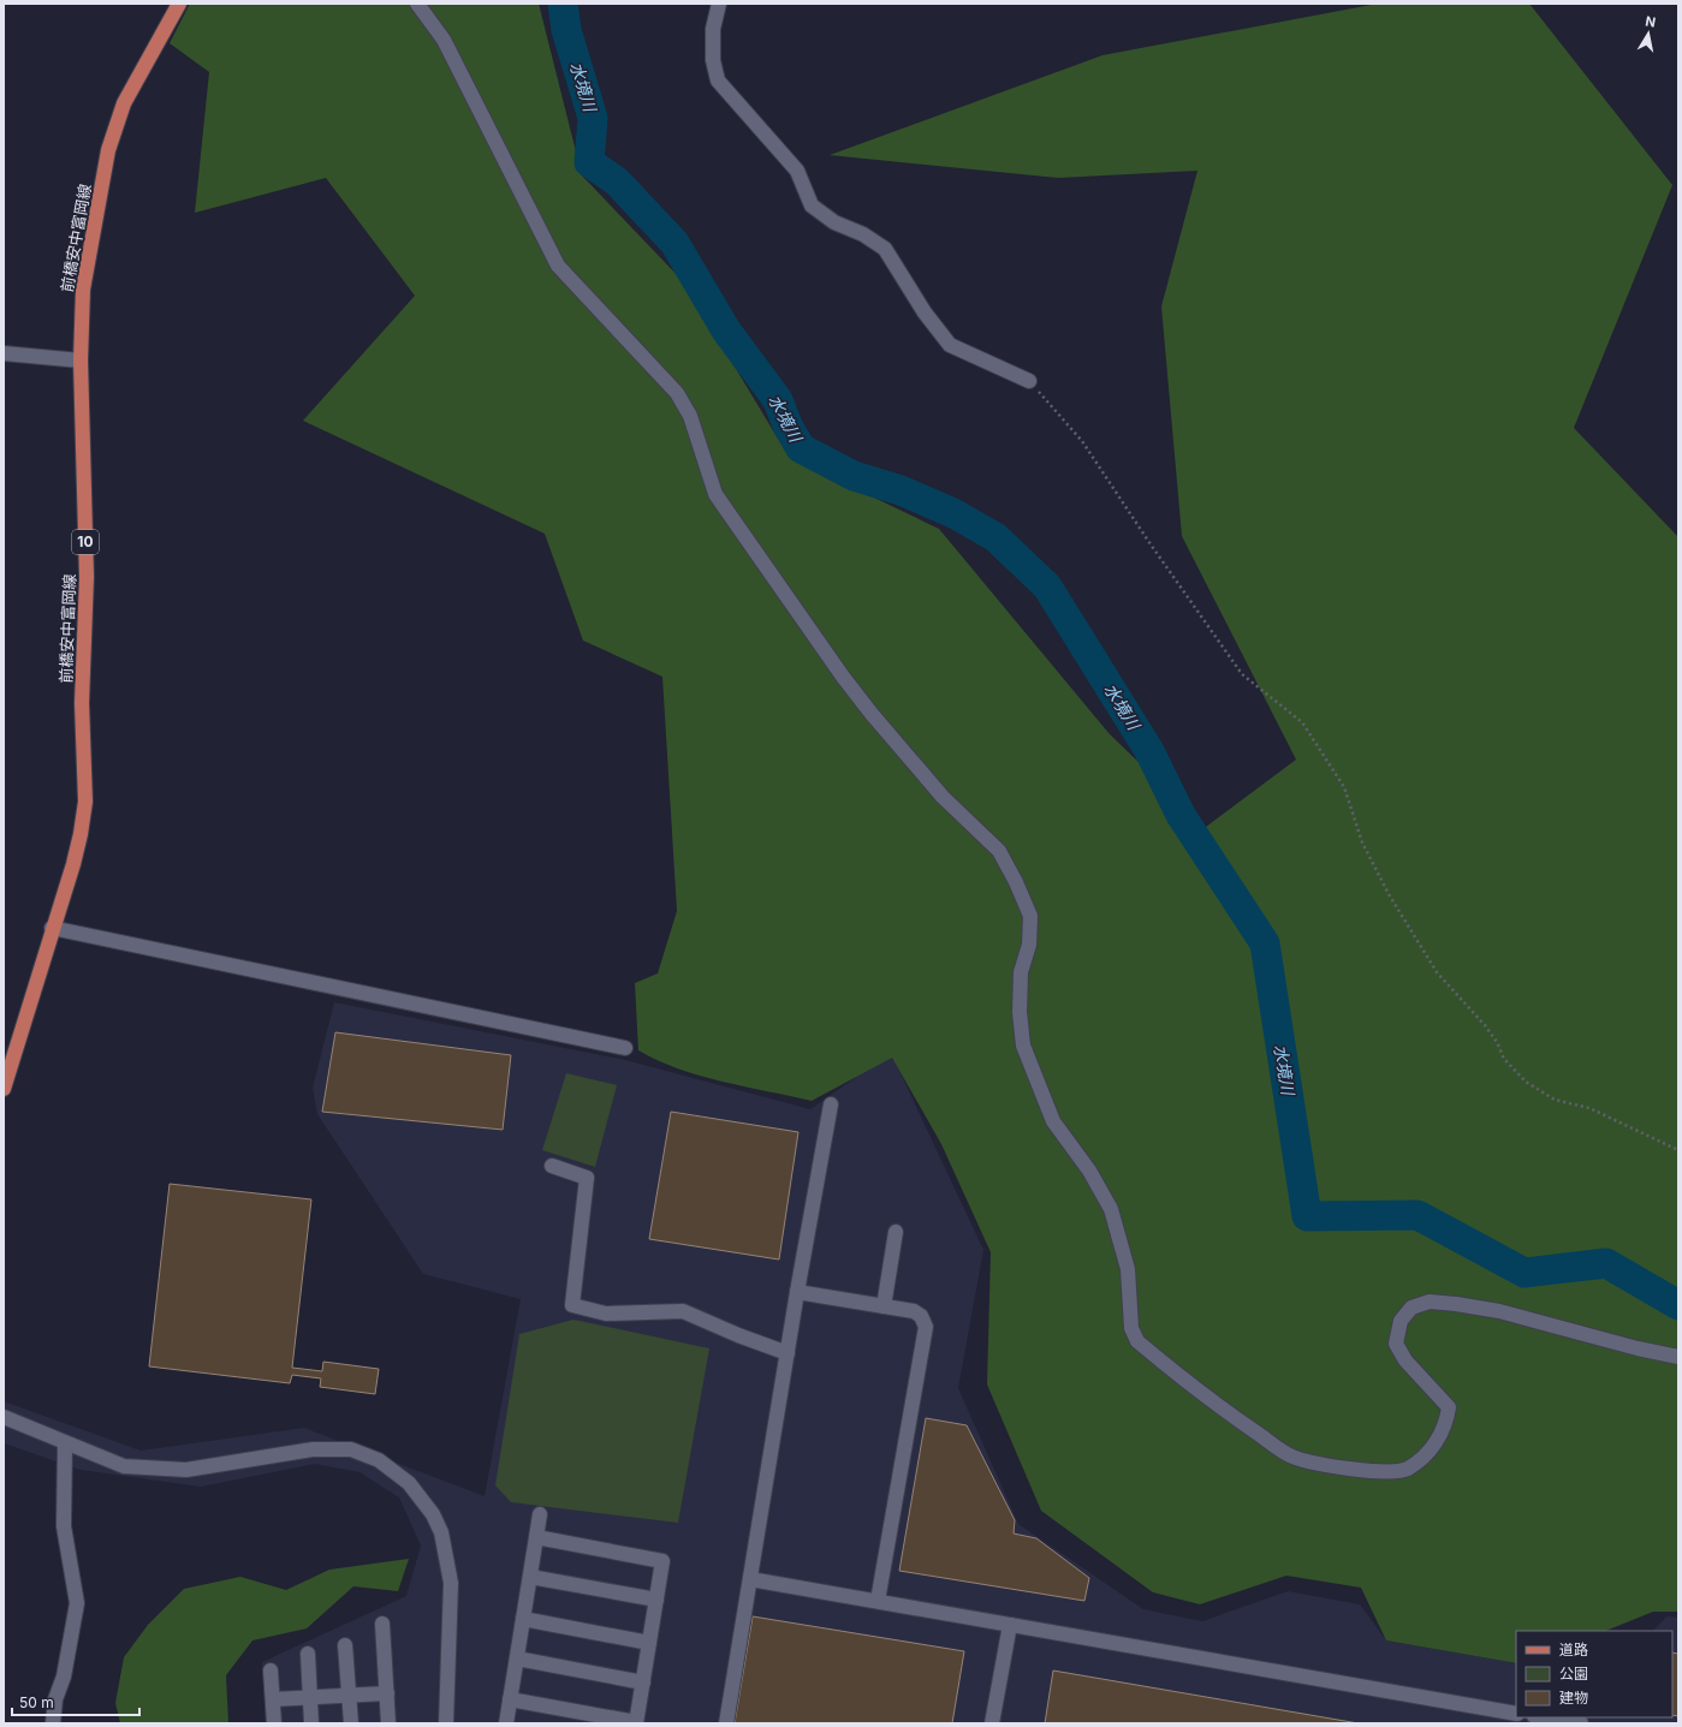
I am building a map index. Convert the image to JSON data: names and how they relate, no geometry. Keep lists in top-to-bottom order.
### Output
{
  "streets": {
    "main road": ["前橋安中富岡線", "10"]
  },
  "water": ["水境川"],
  "legend": ["道路", "公園", "建物"],
  "scale_bar": "50 m",
  "north": "top"
}
